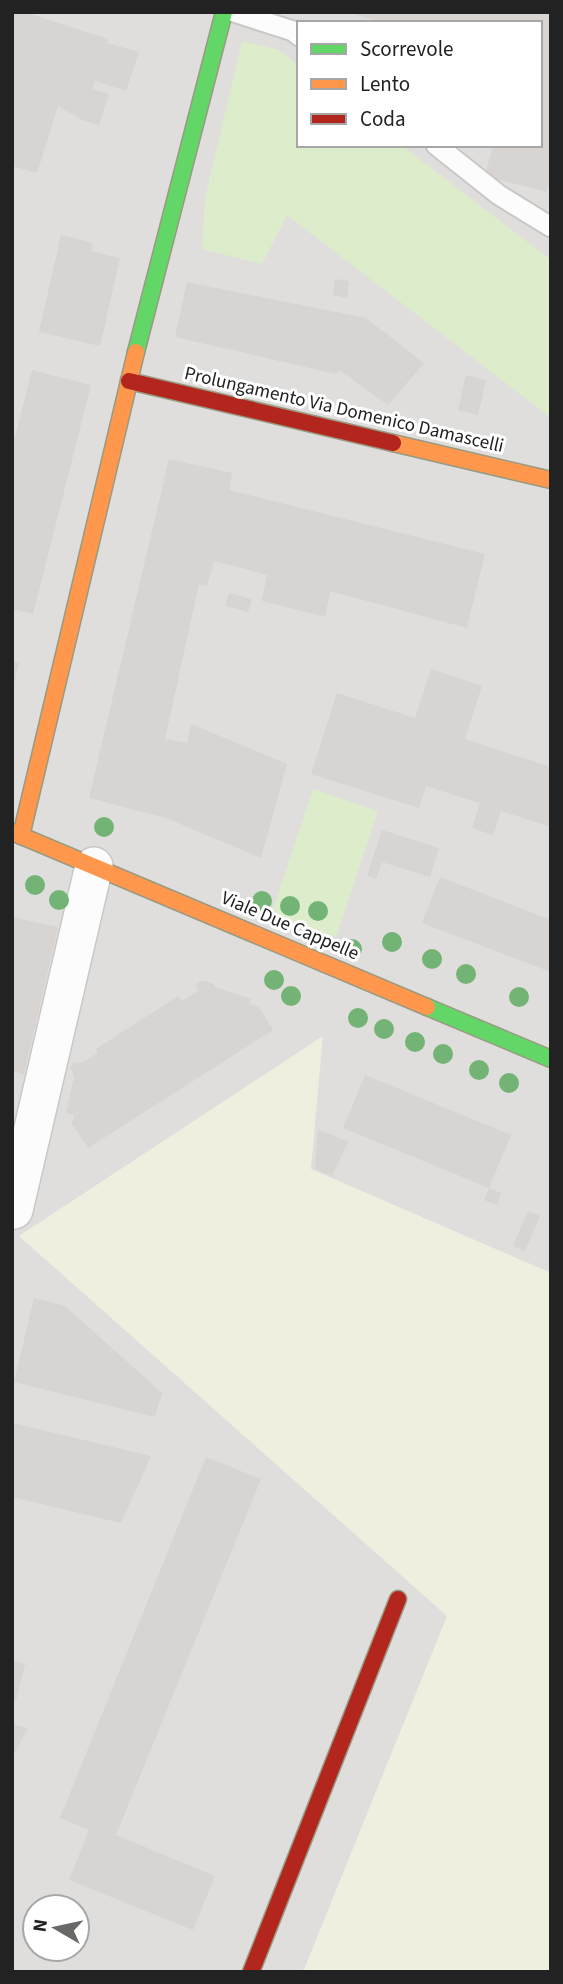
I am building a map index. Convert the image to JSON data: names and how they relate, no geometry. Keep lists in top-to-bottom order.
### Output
{
  "streets": {
    "street": ["Prolungamento Via Domenico Damascelli", "Viale Due Cappelle"]
  },
  "legend": ["Scorrevole", "Lento", "Coda"],
  "north": "left"
}
